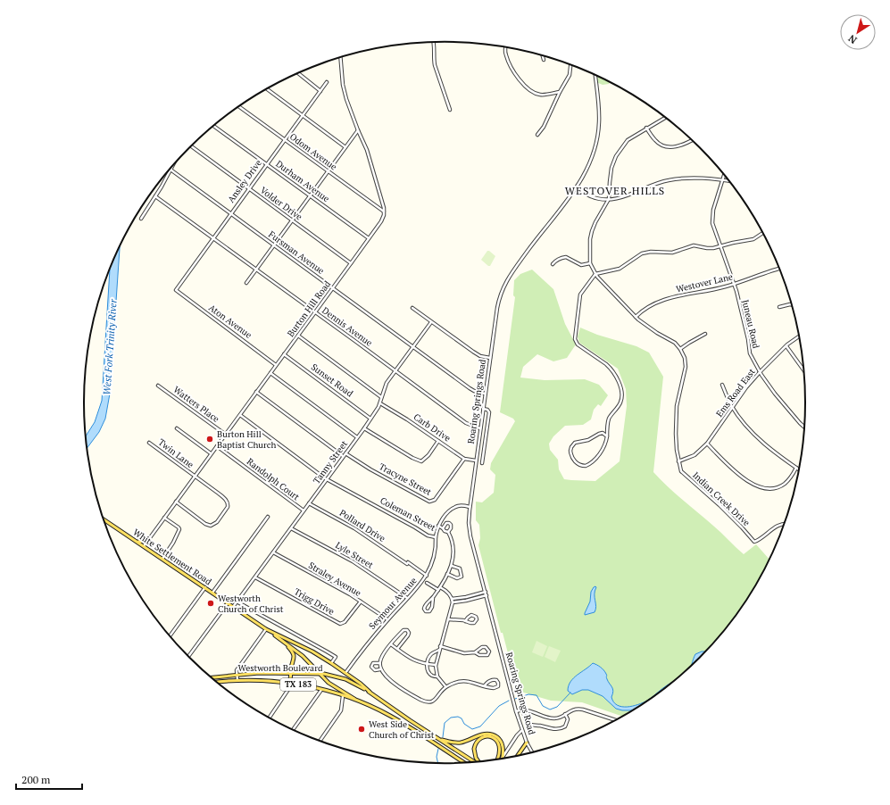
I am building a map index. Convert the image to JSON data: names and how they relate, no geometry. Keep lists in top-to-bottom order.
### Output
{
  "streets": {
    "main road": ["White Settlement Road", "Westworth Boulevard", "TX 183"],
    "street": [
      "Odom Avenue",
      "Ansley Drive",
      "Durham Avenue",
      "Volder Drive",
      "Fursman Avenue",
      "Westover Lane",
      "Burton Hill Road",
      "Aton Avenue",
      "Juneau Road",
      "Dennis Avenue",
      "Sunset Road",
      "Ems Road East",
      "Roaring Springs Road",
      "Watters Place",
      "Carb Drive",
      "Twin Lane",
      "Tanny Street",
      "Randolph Court",
      "Tracyne Street",
      "Indian Creek Drive",
      "Coleman Street",
      "Pollard Drive",
      "Lyle Street",
      "Straley Avenue",
      "Trigg Drive",
      "Seymour Avenue"
    ]
  },
  "crossings": [
    ["Odom Avenue", "Ansley Drive"],
    ["Odom Avenue", "Burton Hill Road"],
    ["Ansley Drive", "Durham Avenue"],
    ["Ansley Drive", "Volder Drive"],
    ["Ansley Drive", "Fursman Avenue"],
    ["Ansley Drive", "Aton Avenue"],
    ["Ansley Drive", "Dennis Avenue"],
    ["Durham Avenue", "Burton Hill Road"],
    ["Volder Drive", "Burton Hill Road"],
    ["Fursman Avenue", "Burton Hill Road"],
    ["Fursman Avenue", "Roaring Springs Road"],
    ["Fursman Avenue", "Tanny Street"],
    ["Westover Lane", "Juneau Road"],
    ["Burton Hill Road", "Aton Avenue"],
    ["Burton Hill Road", "Dennis Avenue"],
    ["Burton Hill Road", "Sunset Road"],
    ["Burton Hill Road", "Watters Place"],
    ["Burton Hill Road", "Twin Lane"],
    ["Burton Hill Road", "Randolph Court"],
    ["Burton Hill Road", "Coleman Street"],
    ["Burton Hill Road", "White Settlement Road"],
    ["Juneau Road", "Ems Road East"],
    ["Dennis Avenue", "Roaring Springs Road"],
    ["Dennis Avenue", "Tanny Street"],
    ["Sunset Road", "Tanny Street"],
    ["Ems Road East", "Indian Creek Drive"],
    ["Roaring Springs Road", "Carb Drive"],
    ["Roaring Springs Road", "Coleman Street"],
    ["Carb Drive", "Tanny Street"],
    ["Carb Drive", "Tracyne Street"],
    ["Tanny Street", "Randolph Court"],
    ["Tanny Street", "Tracyne Street"],
    ["Tanny Street", "Coleman Street"],
    ["Tanny Street", "Pollard Drive"],
    ["Tanny Street", "Lyle Street"],
    ["Tanny Street", "White Settlement Road"],
    ["Tanny Street", "Straley Avenue"],
    ["Tanny Street", "Trigg Drive"],
    ["Coleman Street", "Seymour Avenue"],
    ["Pollard Drive", "Seymour Avenue"],
    ["Lyle Street", "Seymour Avenue"],
    ["White Settlement Road", "Seymour Avenue"],
    ["White Settlement Road", "Westworth Boulevard"],
    ["Straley Avenue", "Trigg Drive"],
    ["Straley Avenue", "Seymour Avenue"]
  ],
  "districts": ["WESTOVER HILLS"],
  "water": ["West Fork Trinity River"],
  "places": ["Burton Hill Baptist Church", "Westworth Church of Christ", "West Side Church of Christ"],
  "scale_bar": "200 m",
  "north": "bottom left"
}
